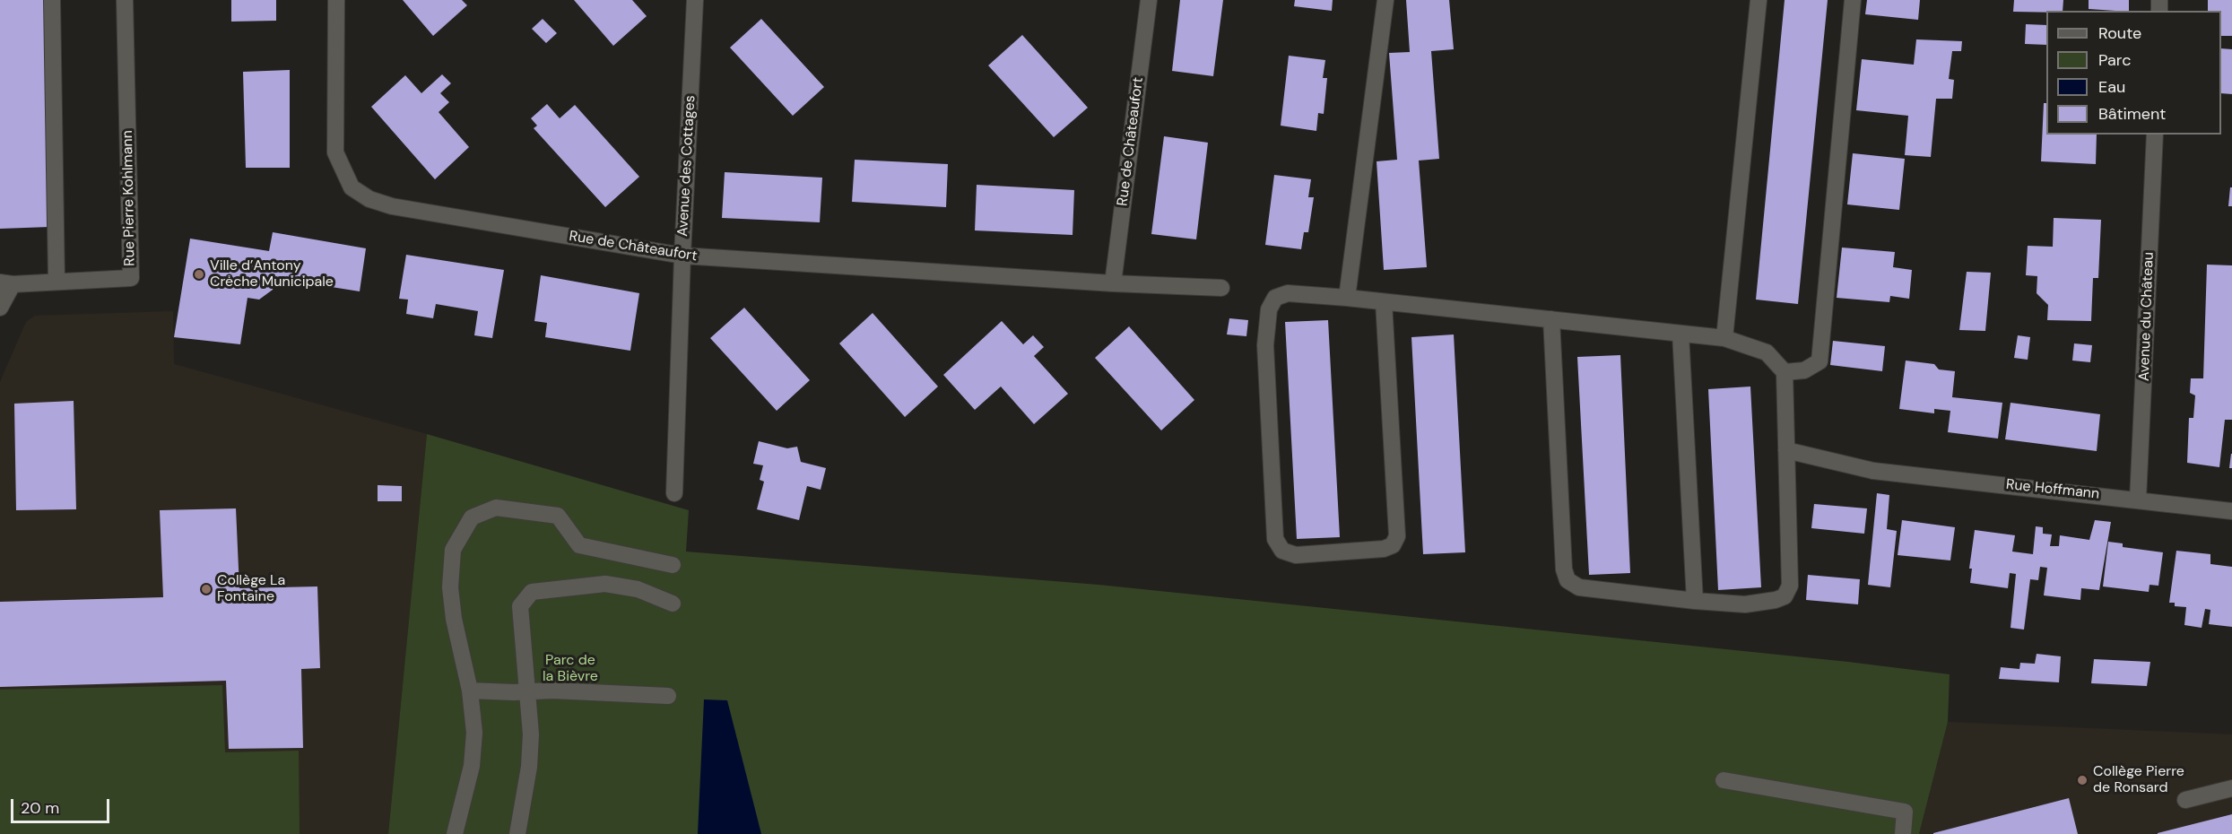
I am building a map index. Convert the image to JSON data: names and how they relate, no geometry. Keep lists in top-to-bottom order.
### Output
{
  "streets": {
    "street": [
      "Rue de Châteaufort",
      "Avenue des Cottages",
      "Rue Pierre Kohlmann",
      "Avenue du Château",
      "Rue Hoffmann"
    ]
  },
  "crossings": [
    ["Rue de Châteaufort", "Avenue des Cottages"],
    ["Avenue du Château", "Rue Hoffmann"]
  ],
  "parks": ["Parc de la Bièvre"],
  "places": ["Ville d’Antony Crėche Municipale", "Collège La Fontaine", "Collège Pierre de Ronsard"],
  "legend": [
    "Route",
    "Parc",
    "Eau",
    "Bâtiment"
  ],
  "scale_bar": "20 m"
}
